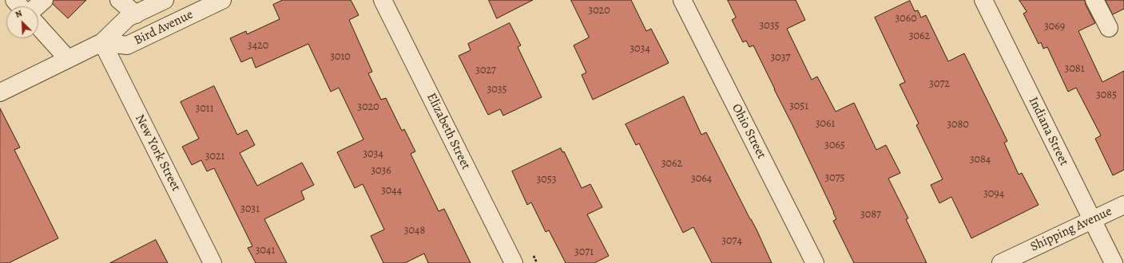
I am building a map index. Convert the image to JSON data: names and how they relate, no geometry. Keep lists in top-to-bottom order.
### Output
{
  "streets": {
    "street": [
      "Bird Avenue",
      "Elizabeth Street",
      "Ohio Street",
      "Indiana Street",
      "New York Street",
      "Shipping Avenue"
    ]
  },
  "crossings": [
    ["Bird Avenue", "New York Street"],
    ["Indiana Street", "Shipping Avenue"]
  ],
  "house_numbers": [
    "3020",
    "3060",
    "3035",
    "3069",
    "3062",
    "3420",
    "3034",
    "3010",
    "3037",
    "3081",
    "3027",
    "3072",
    "3035",
    "3085",
    "3051",
    "3020",
    "3011",
    "3061",
    "3080",
    "3065",
    "3034",
    "3021",
    "3084",
    "3062",
    "3036",
    "3075",
    "3064",
    "3053",
    "3044",
    "3094",
    "3031",
    "3087",
    "3048",
    "3074",
    "3041",
    "3071"
  ],
  "north": "top left"
}
